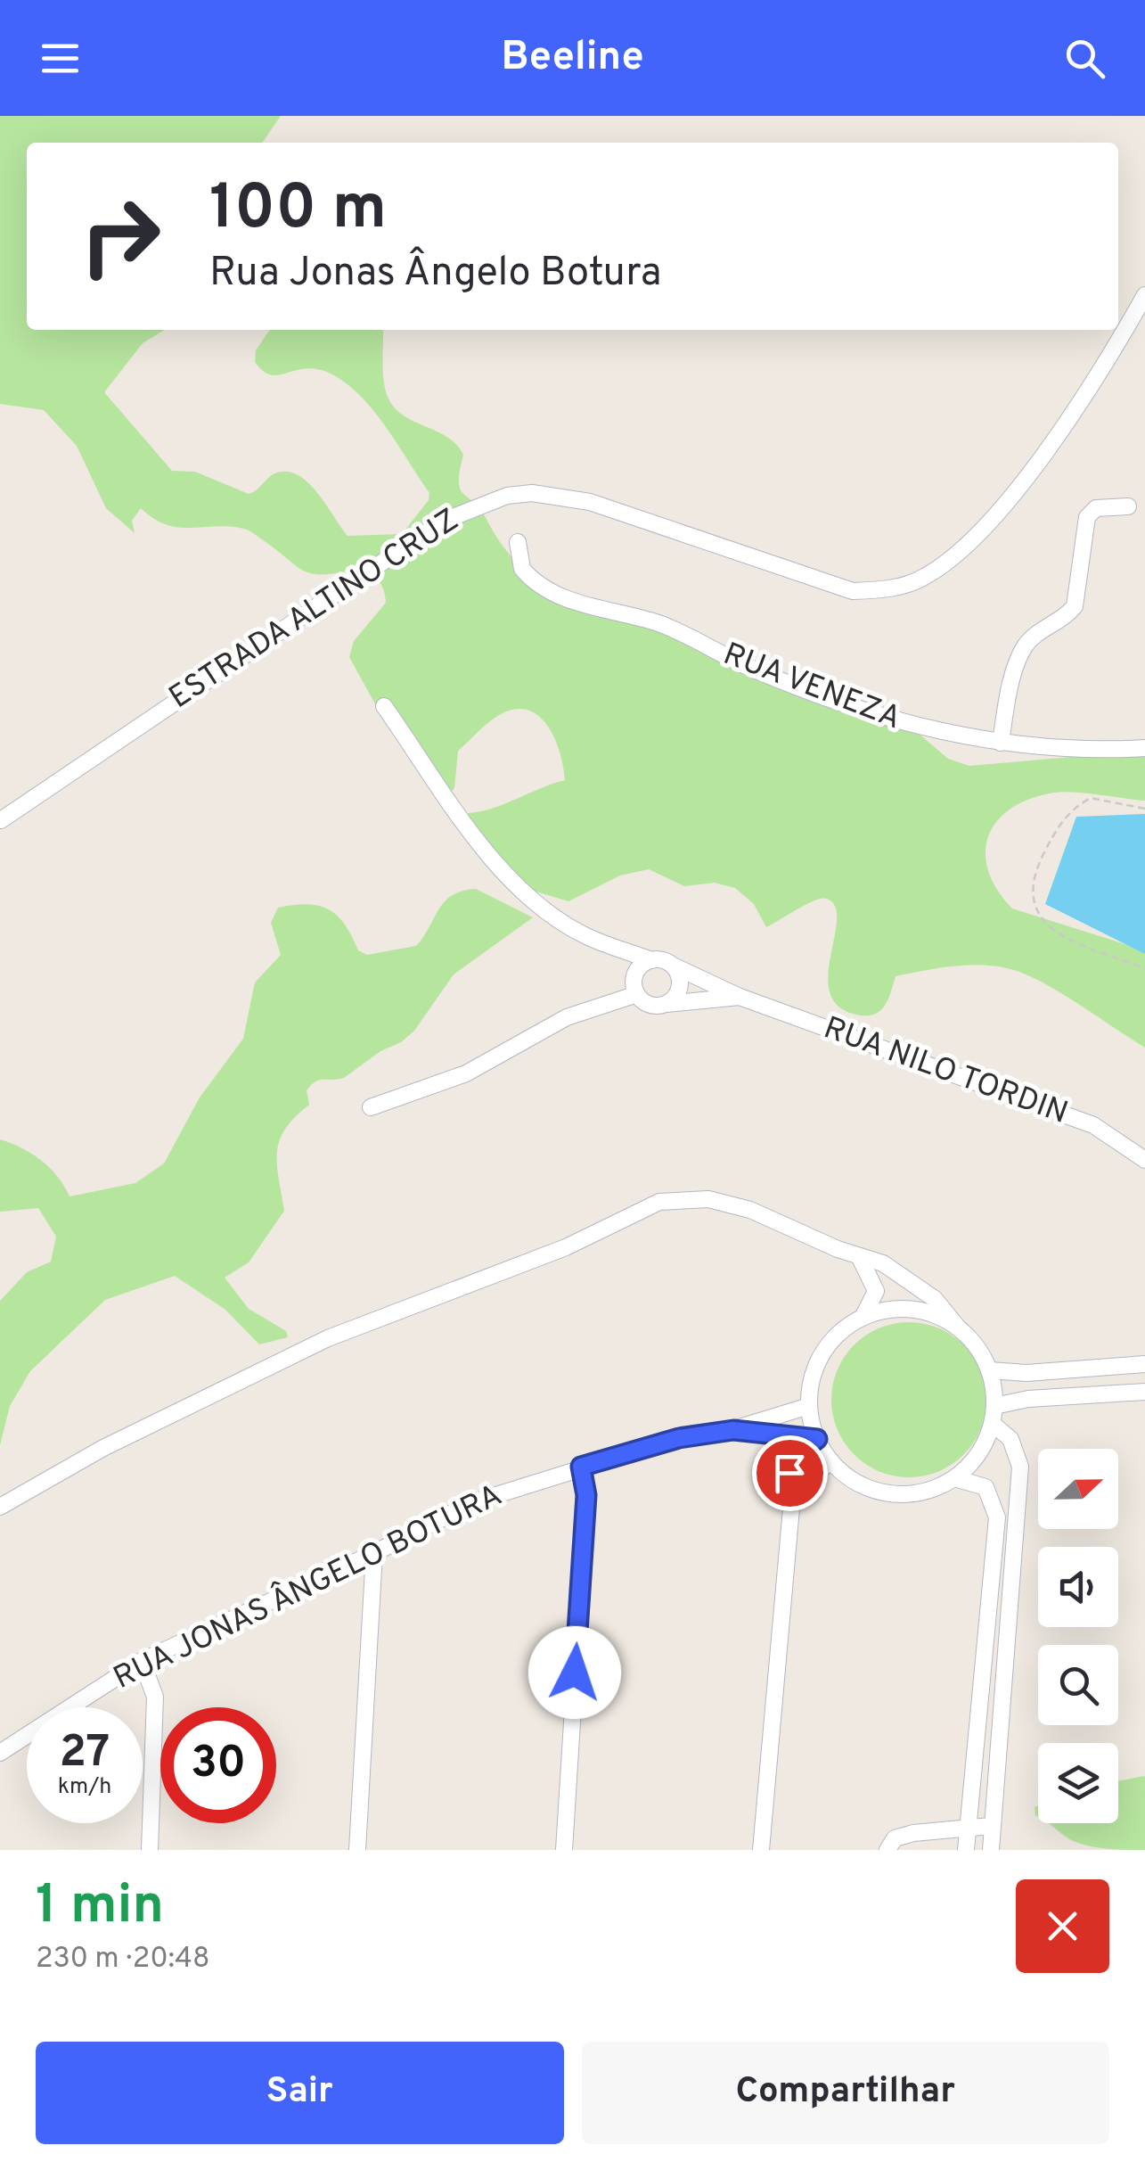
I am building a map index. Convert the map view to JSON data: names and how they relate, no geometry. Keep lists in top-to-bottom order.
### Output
{
  "streets": {
    "street": [
      "ESTRADA ALTINO CRUZ",
      "RUA VENEZA",
      "RUA NILO TORDIN",
      "RUA JONAS ÂNGELO BOTURA"
    ]
  },
  "north": "right",
  "page": {
    "header": "Beeline",
    "turn": ["100 m", "Rua Jonas Ângelo Botura"],
    "speed": "27 km/h",
    "limit": "30",
    "heading": ["1 min", "230 m · 20:48"],
    "buttons": ["Sair", "Compartilhar"]
  }
}
